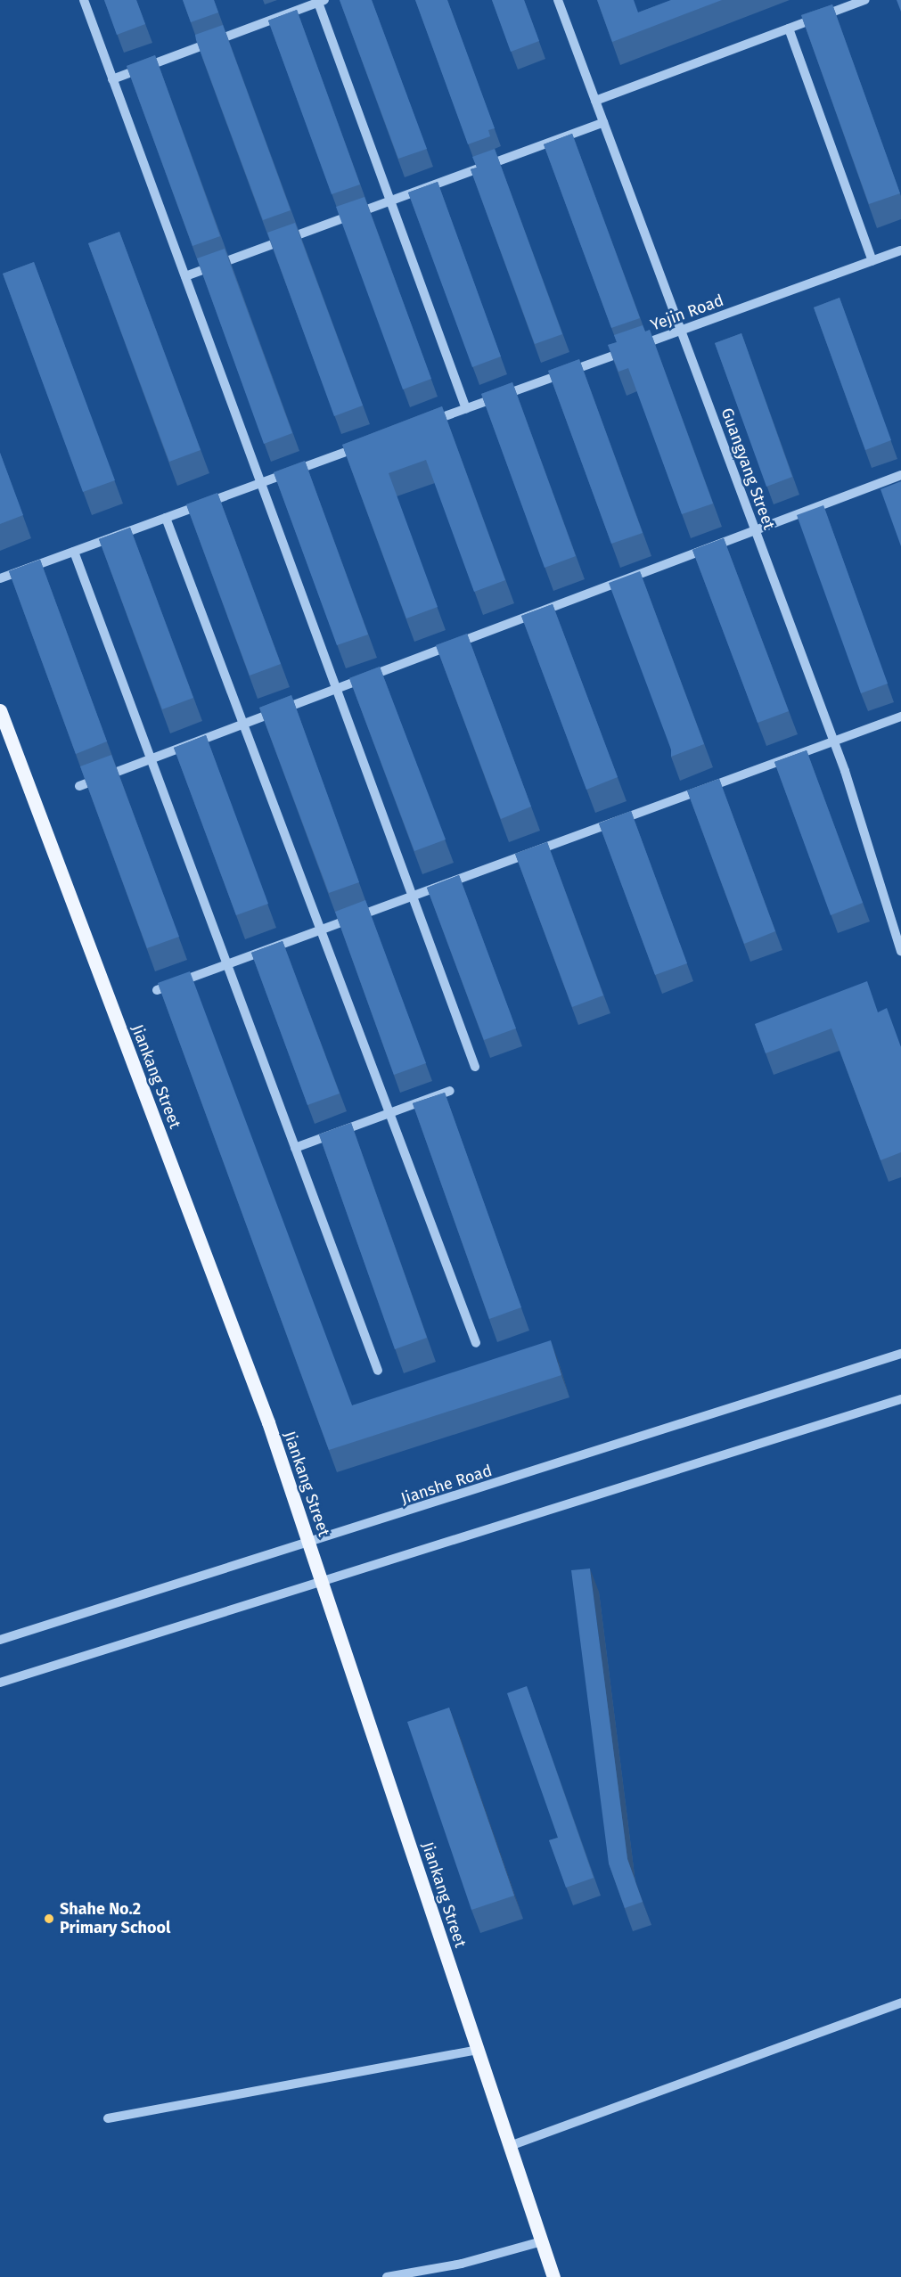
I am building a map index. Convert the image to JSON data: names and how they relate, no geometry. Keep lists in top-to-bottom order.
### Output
{
  "streets": {
    "main road": ["Jiankang Street"],
    "street": ["Yejin Road", "Guangyang Street", "Jianshe Road"]
  },
  "crossings": [
    ["Yejin Road", "Guangyang Street"],
    ["Jiankang Street", "Jianshe Road"]
  ],
  "places": ["Shahe No.2 Primary School"]
}
